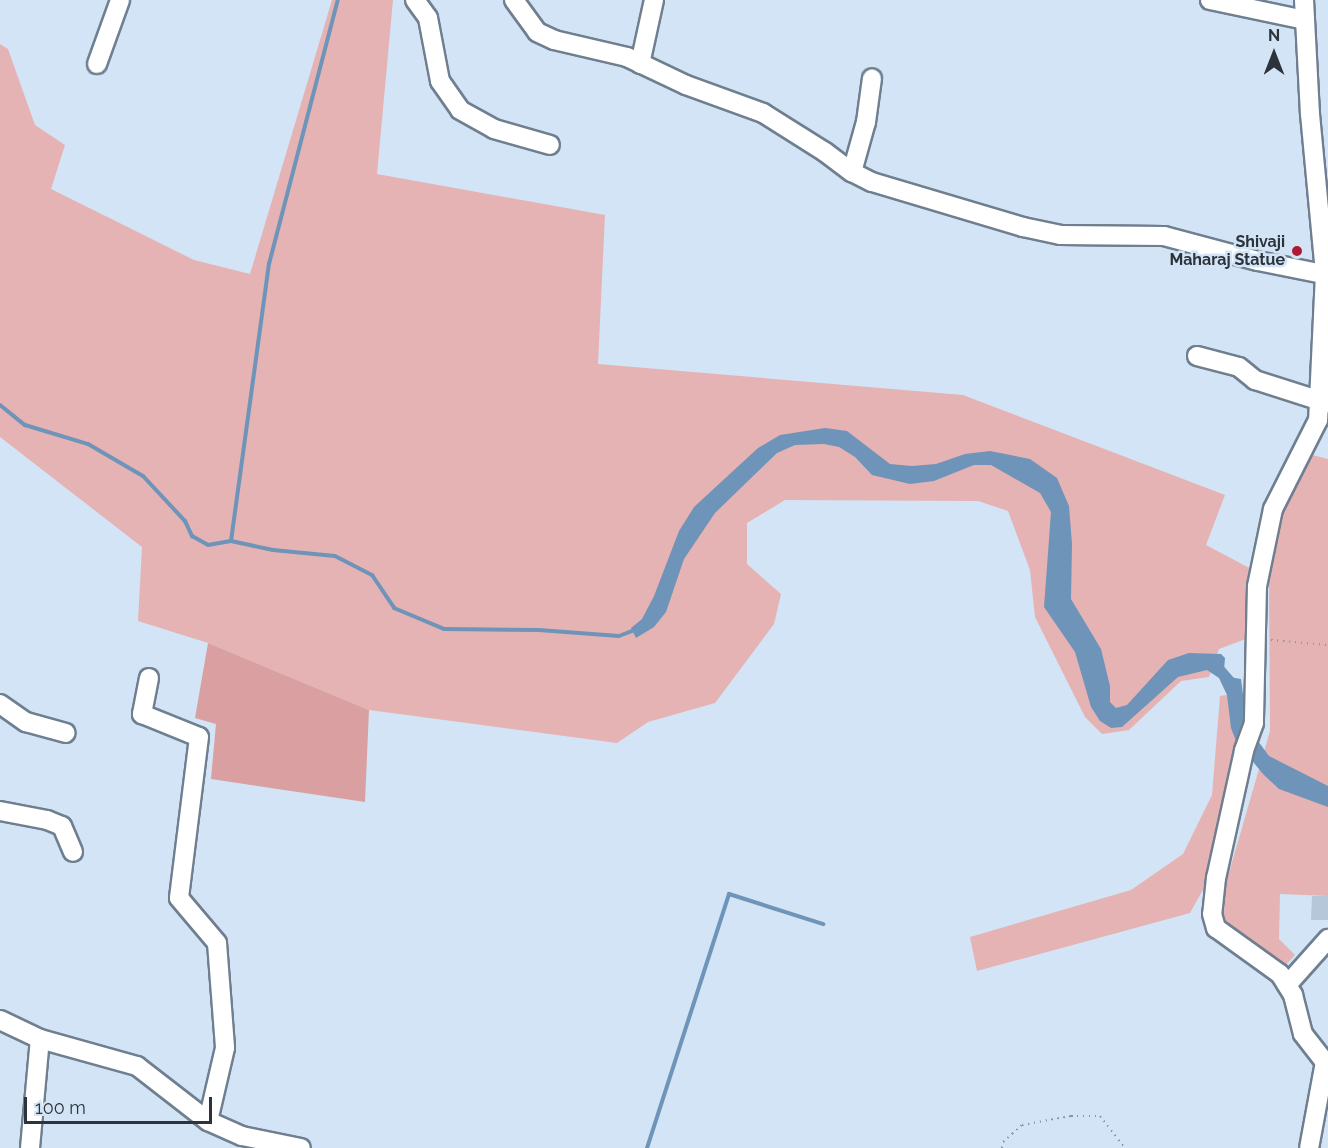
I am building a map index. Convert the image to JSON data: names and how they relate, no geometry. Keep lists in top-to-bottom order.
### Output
{
  "places": ["Shivaji Maharaj Statue"],
  "scale_bar": "100 m",
  "north": "top"
}
